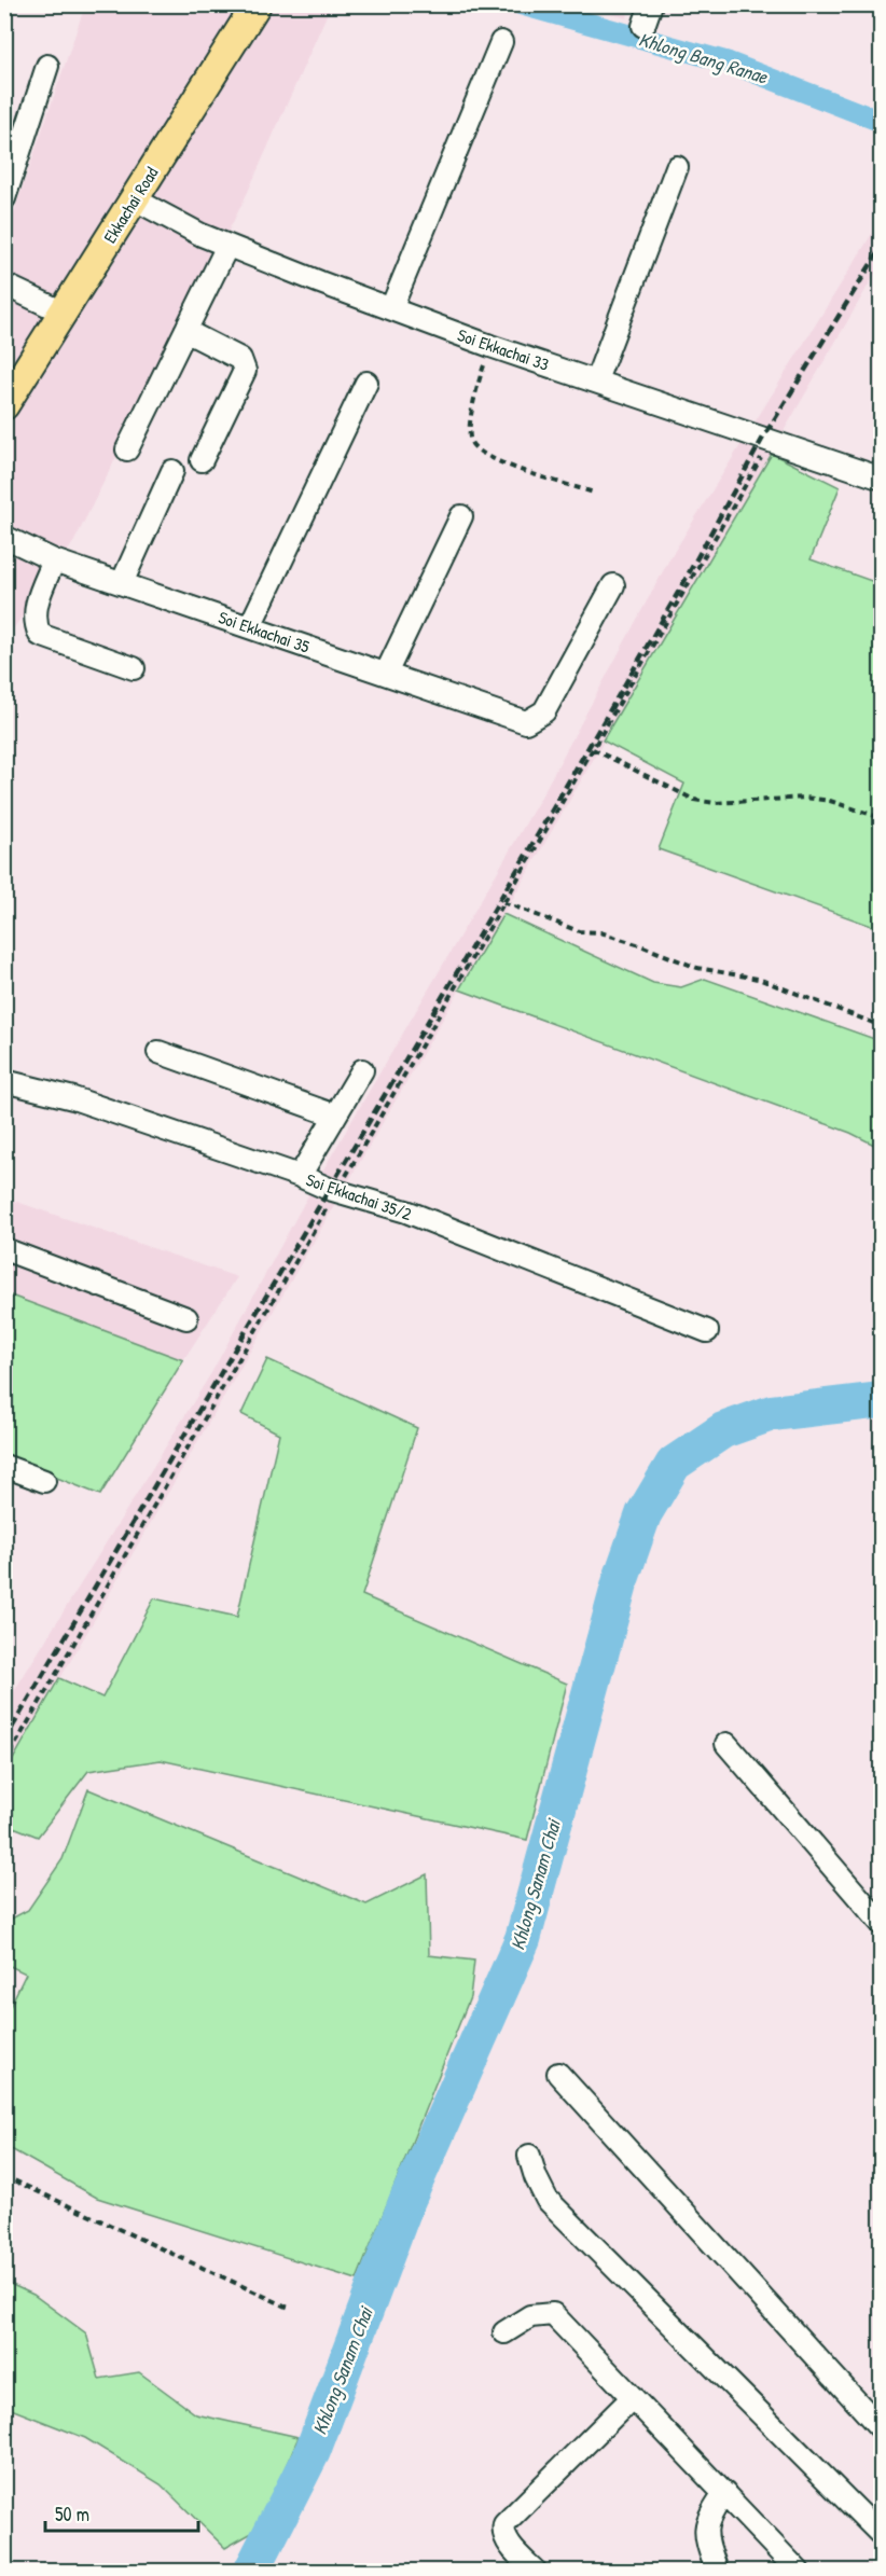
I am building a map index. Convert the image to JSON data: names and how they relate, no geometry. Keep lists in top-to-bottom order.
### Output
{
  "streets": {
    "main road": ["Ekkachai Road"],
    "street": ["Soi Ekkachai 33", "Soi Ekkachai 35", "Soi Ekkachai 35/2"]
  },
  "crossings": [
    ["Ekkachai Road", "Soi Ekkachai 33"]
  ],
  "water": ["Khlong Bang Ranae", "Khlong Sanam Chai"],
  "scale_bar": "50 m"
}
